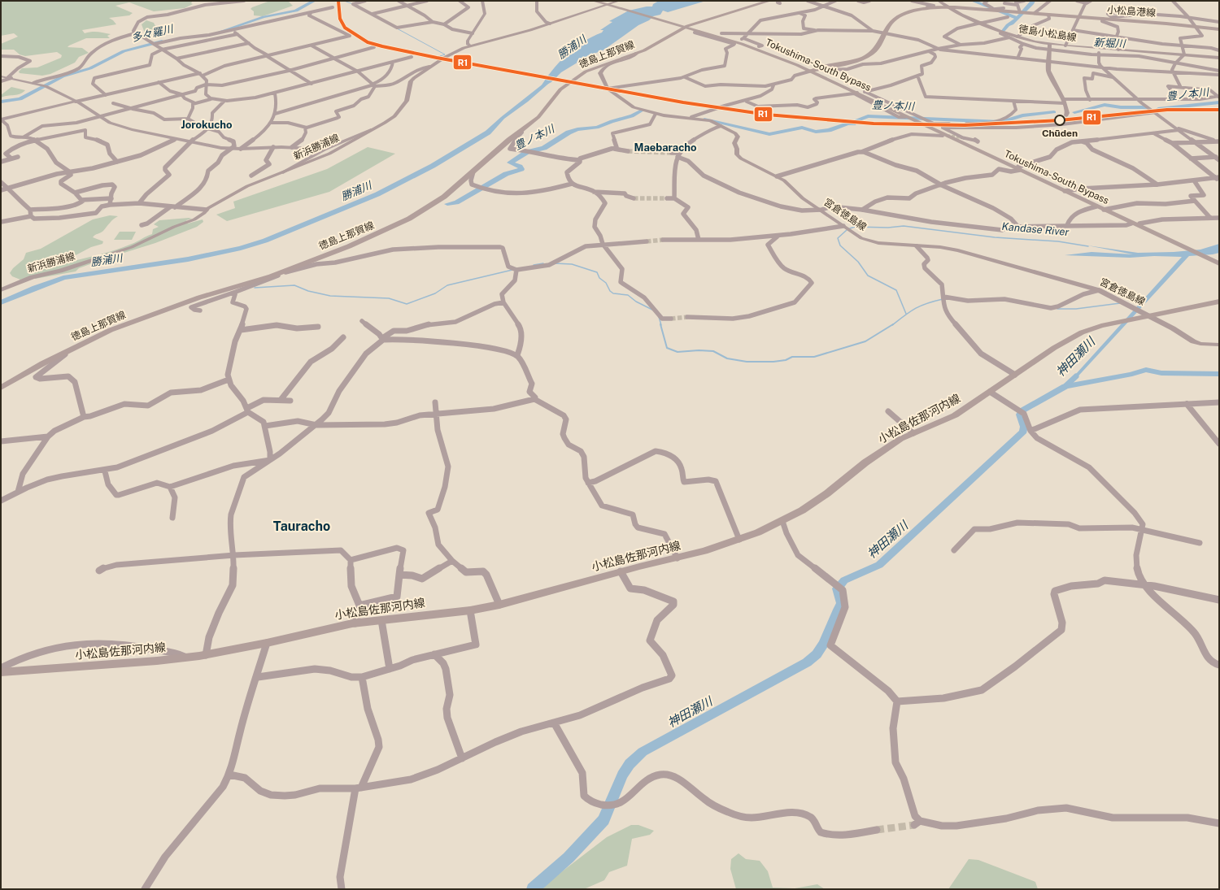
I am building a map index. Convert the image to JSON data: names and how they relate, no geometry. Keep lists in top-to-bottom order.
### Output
{
  "streets": {
    "highway": ["Tokushima-South Bypass"],
    "main road": [
      "小松島港線",
      "徳島小松島線",
      "徳島上那賀線",
      "新浜勝浦線",
      "宮倉徳島線",
      "小松島佐那河内線"
    ]
  },
  "crossings": [
    ["小松島港線", "徳島小松島線"],
    ["小松島港線", "Tokushima-South Bypass"],
    ["徳島上那賀線", "Tokushima-South Bypass"],
    ["徳島上那賀線", "宮倉徳島線"],
    ["Tokushima-South Bypass", "新浜勝浦線"],
    ["宮倉徳島線", "小松島佐那河内線"]
  ],
  "districts": ["Jorokucho", "Maebaracho", "Tauracho"],
  "water": [
    "多々羅川",
    "新堀川",
    "勝浦川",
    "豊ノ本川",
    "Kandase River",
    "神田瀬川"
  ],
  "places": ["Chūden"],
  "lines": ["transit line R1"]
}
